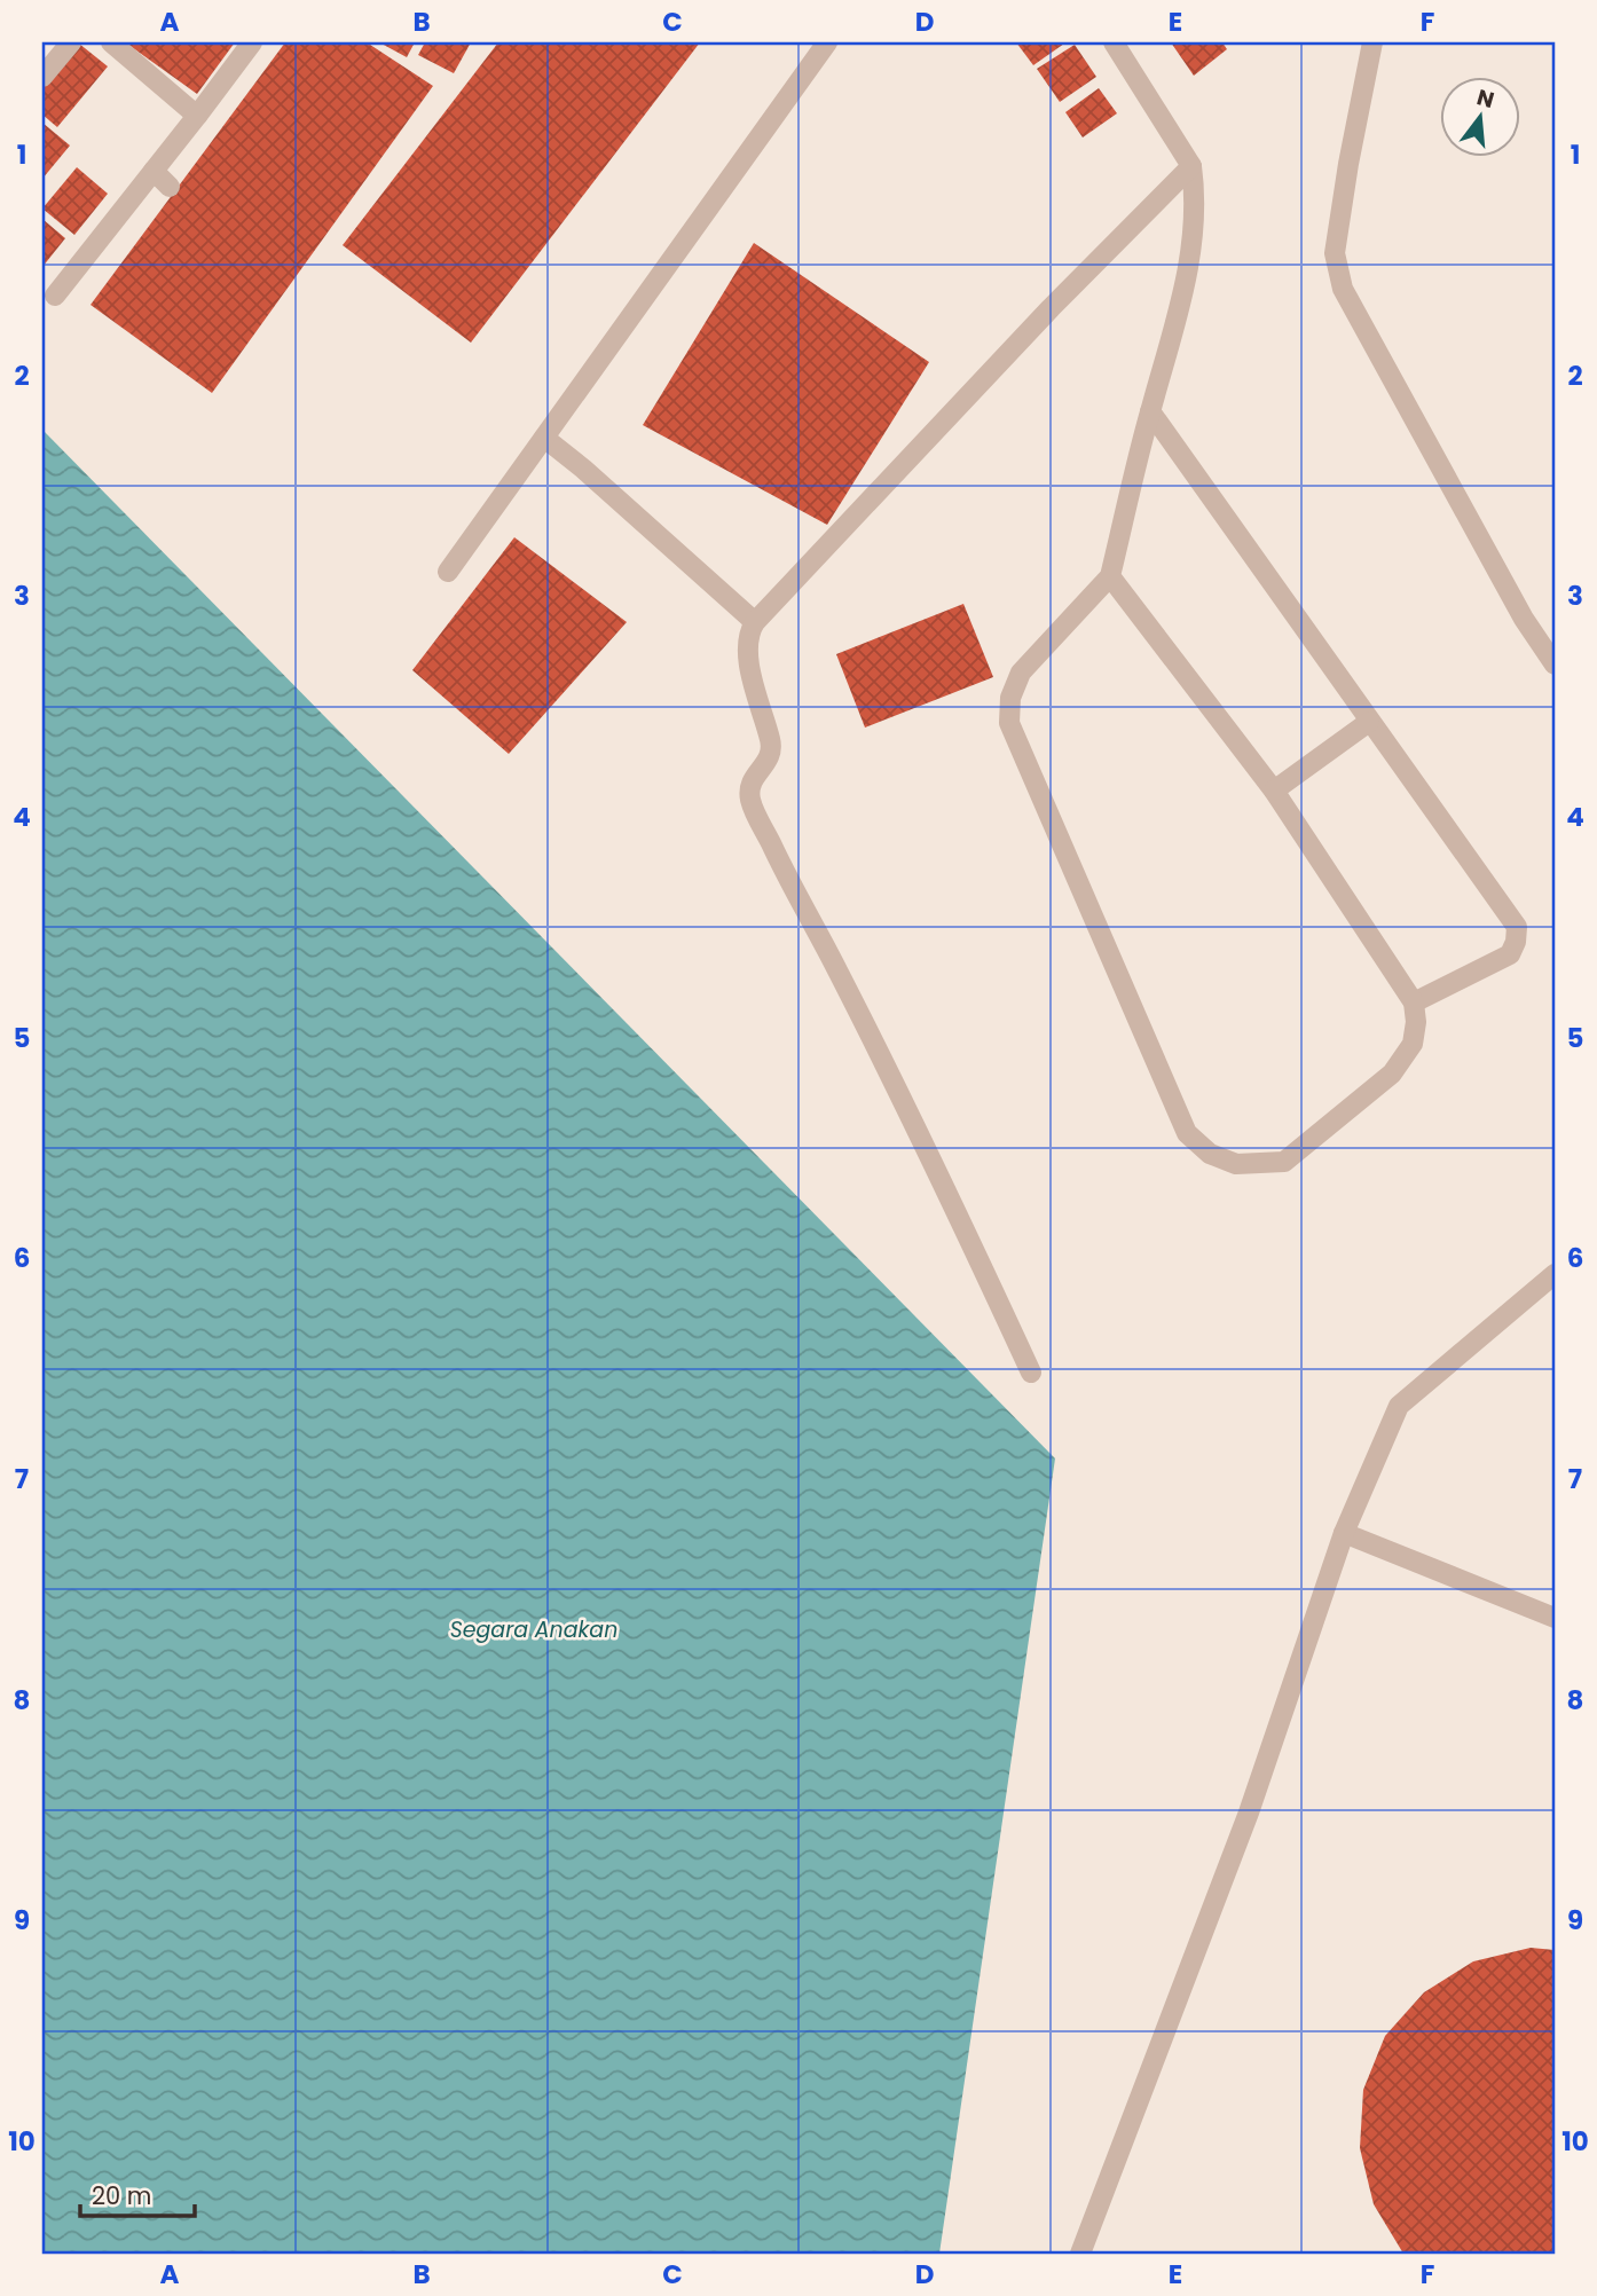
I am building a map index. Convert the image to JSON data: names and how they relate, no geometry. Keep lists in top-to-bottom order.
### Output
{
  "water": ["Segara Anakan"],
  "scale_bar": "20 m",
  "north": "top",
  "grid": {
    "columns": [
      "A",
      "B",
      "C",
      "D",
      "E",
      "F"
    ],
    "rows": [
      "1",
      "2",
      "3",
      "4",
      "5",
      "6",
      "7",
      "8",
      "9",
      "10"
    ]
  }
}
